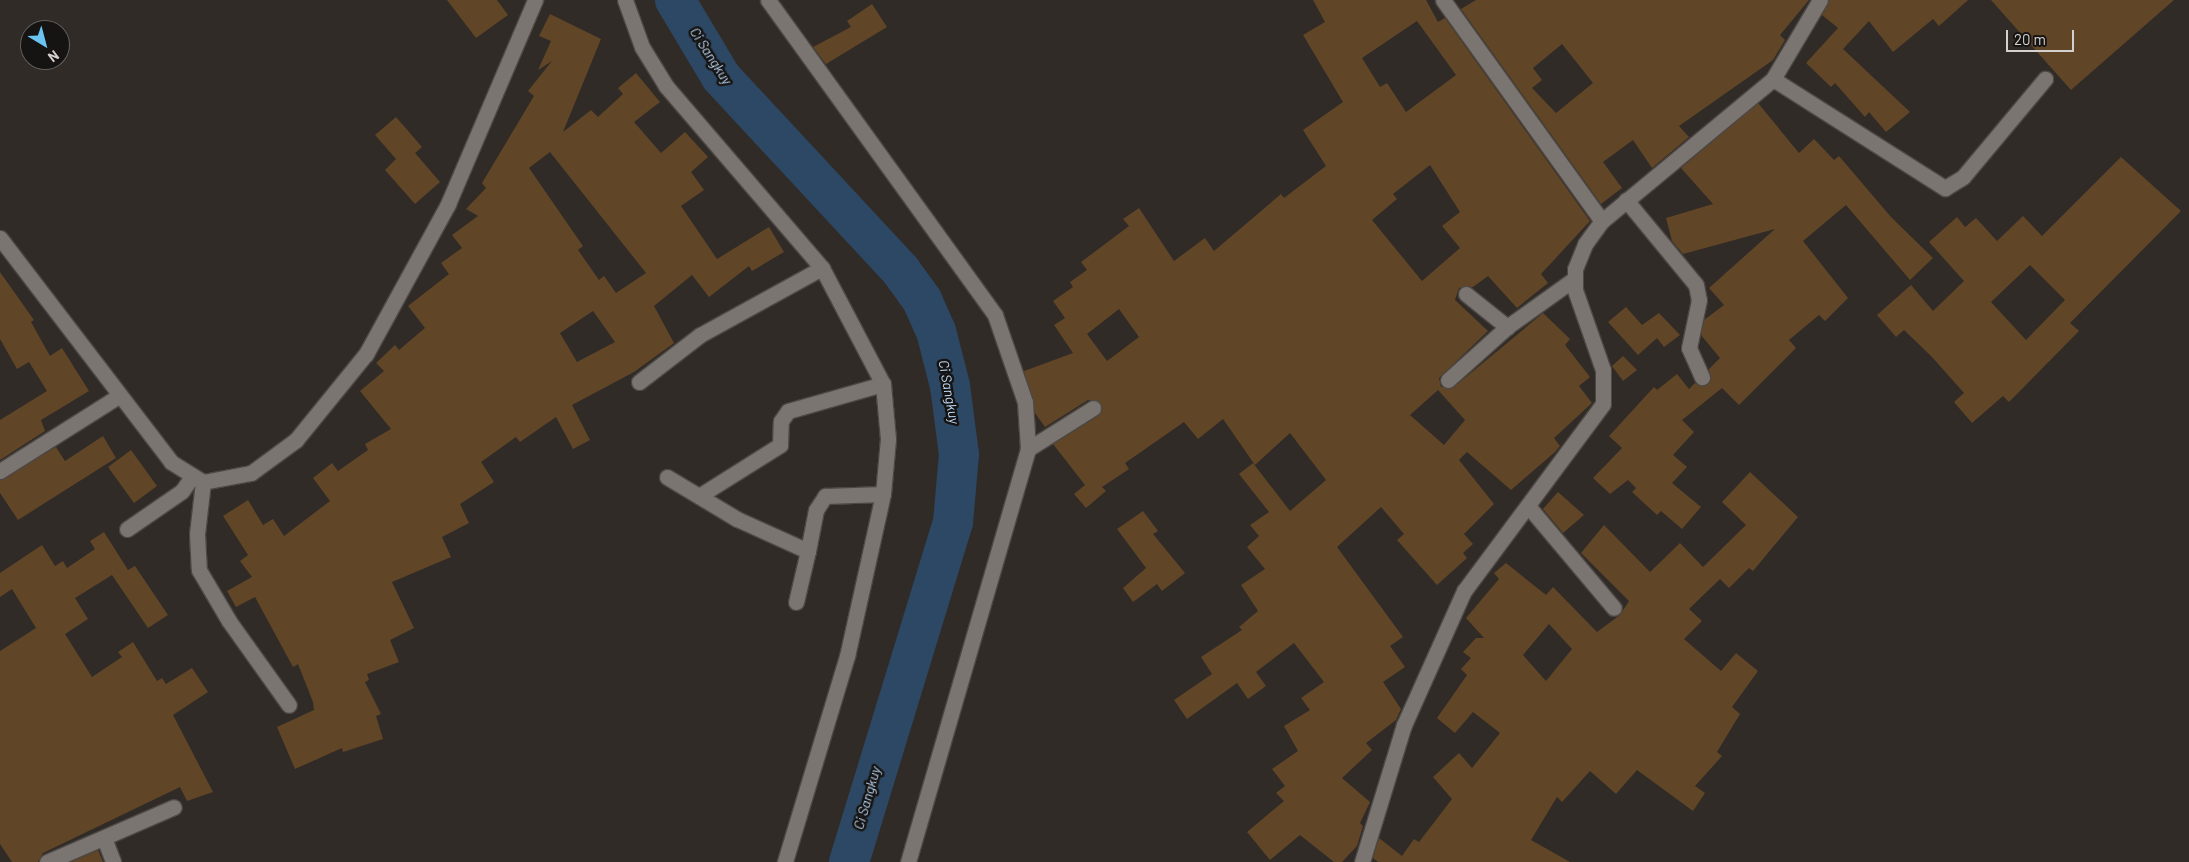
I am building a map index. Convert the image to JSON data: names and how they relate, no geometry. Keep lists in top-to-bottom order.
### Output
{
  "water": ["Ci Sangkuy"],
  "scale_bar": "20 m",
  "north": "bottom right"
}
